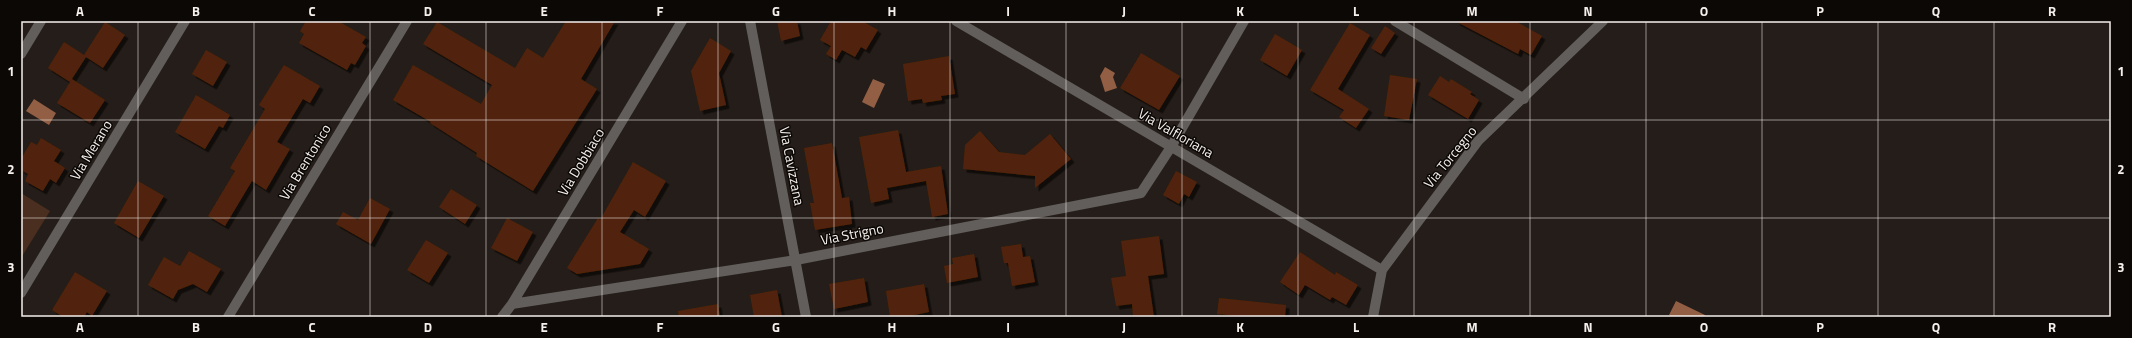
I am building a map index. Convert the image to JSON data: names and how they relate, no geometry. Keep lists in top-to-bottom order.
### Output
{
  "streets": {
    "street": [
      "Via Valfloriana",
      "Via Merano",
      "Via Torcegno",
      "Via Brentonico",
      "Via Dobbiaco",
      "Via Cavizzana",
      "Via Strigno"
    ]
  },
  "crossings": [
    ["Via Valfloriana", "Via Torcegno"],
    ["Via Valfloriana", "Via Strigno"],
    ["Via Dobbiaco", "Via Strigno"],
    ["Via Cavizzana", "Via Strigno"]
  ],
  "grid": {
    "columns": [
      "A",
      "B",
      "C",
      "D",
      "E",
      "F",
      "G",
      "H",
      "I",
      "J",
      "K",
      "L",
      "M",
      "N",
      "O",
      "P",
      "Q",
      "R"
    ],
    "rows": ["1", "2", "3"]
  }
}
